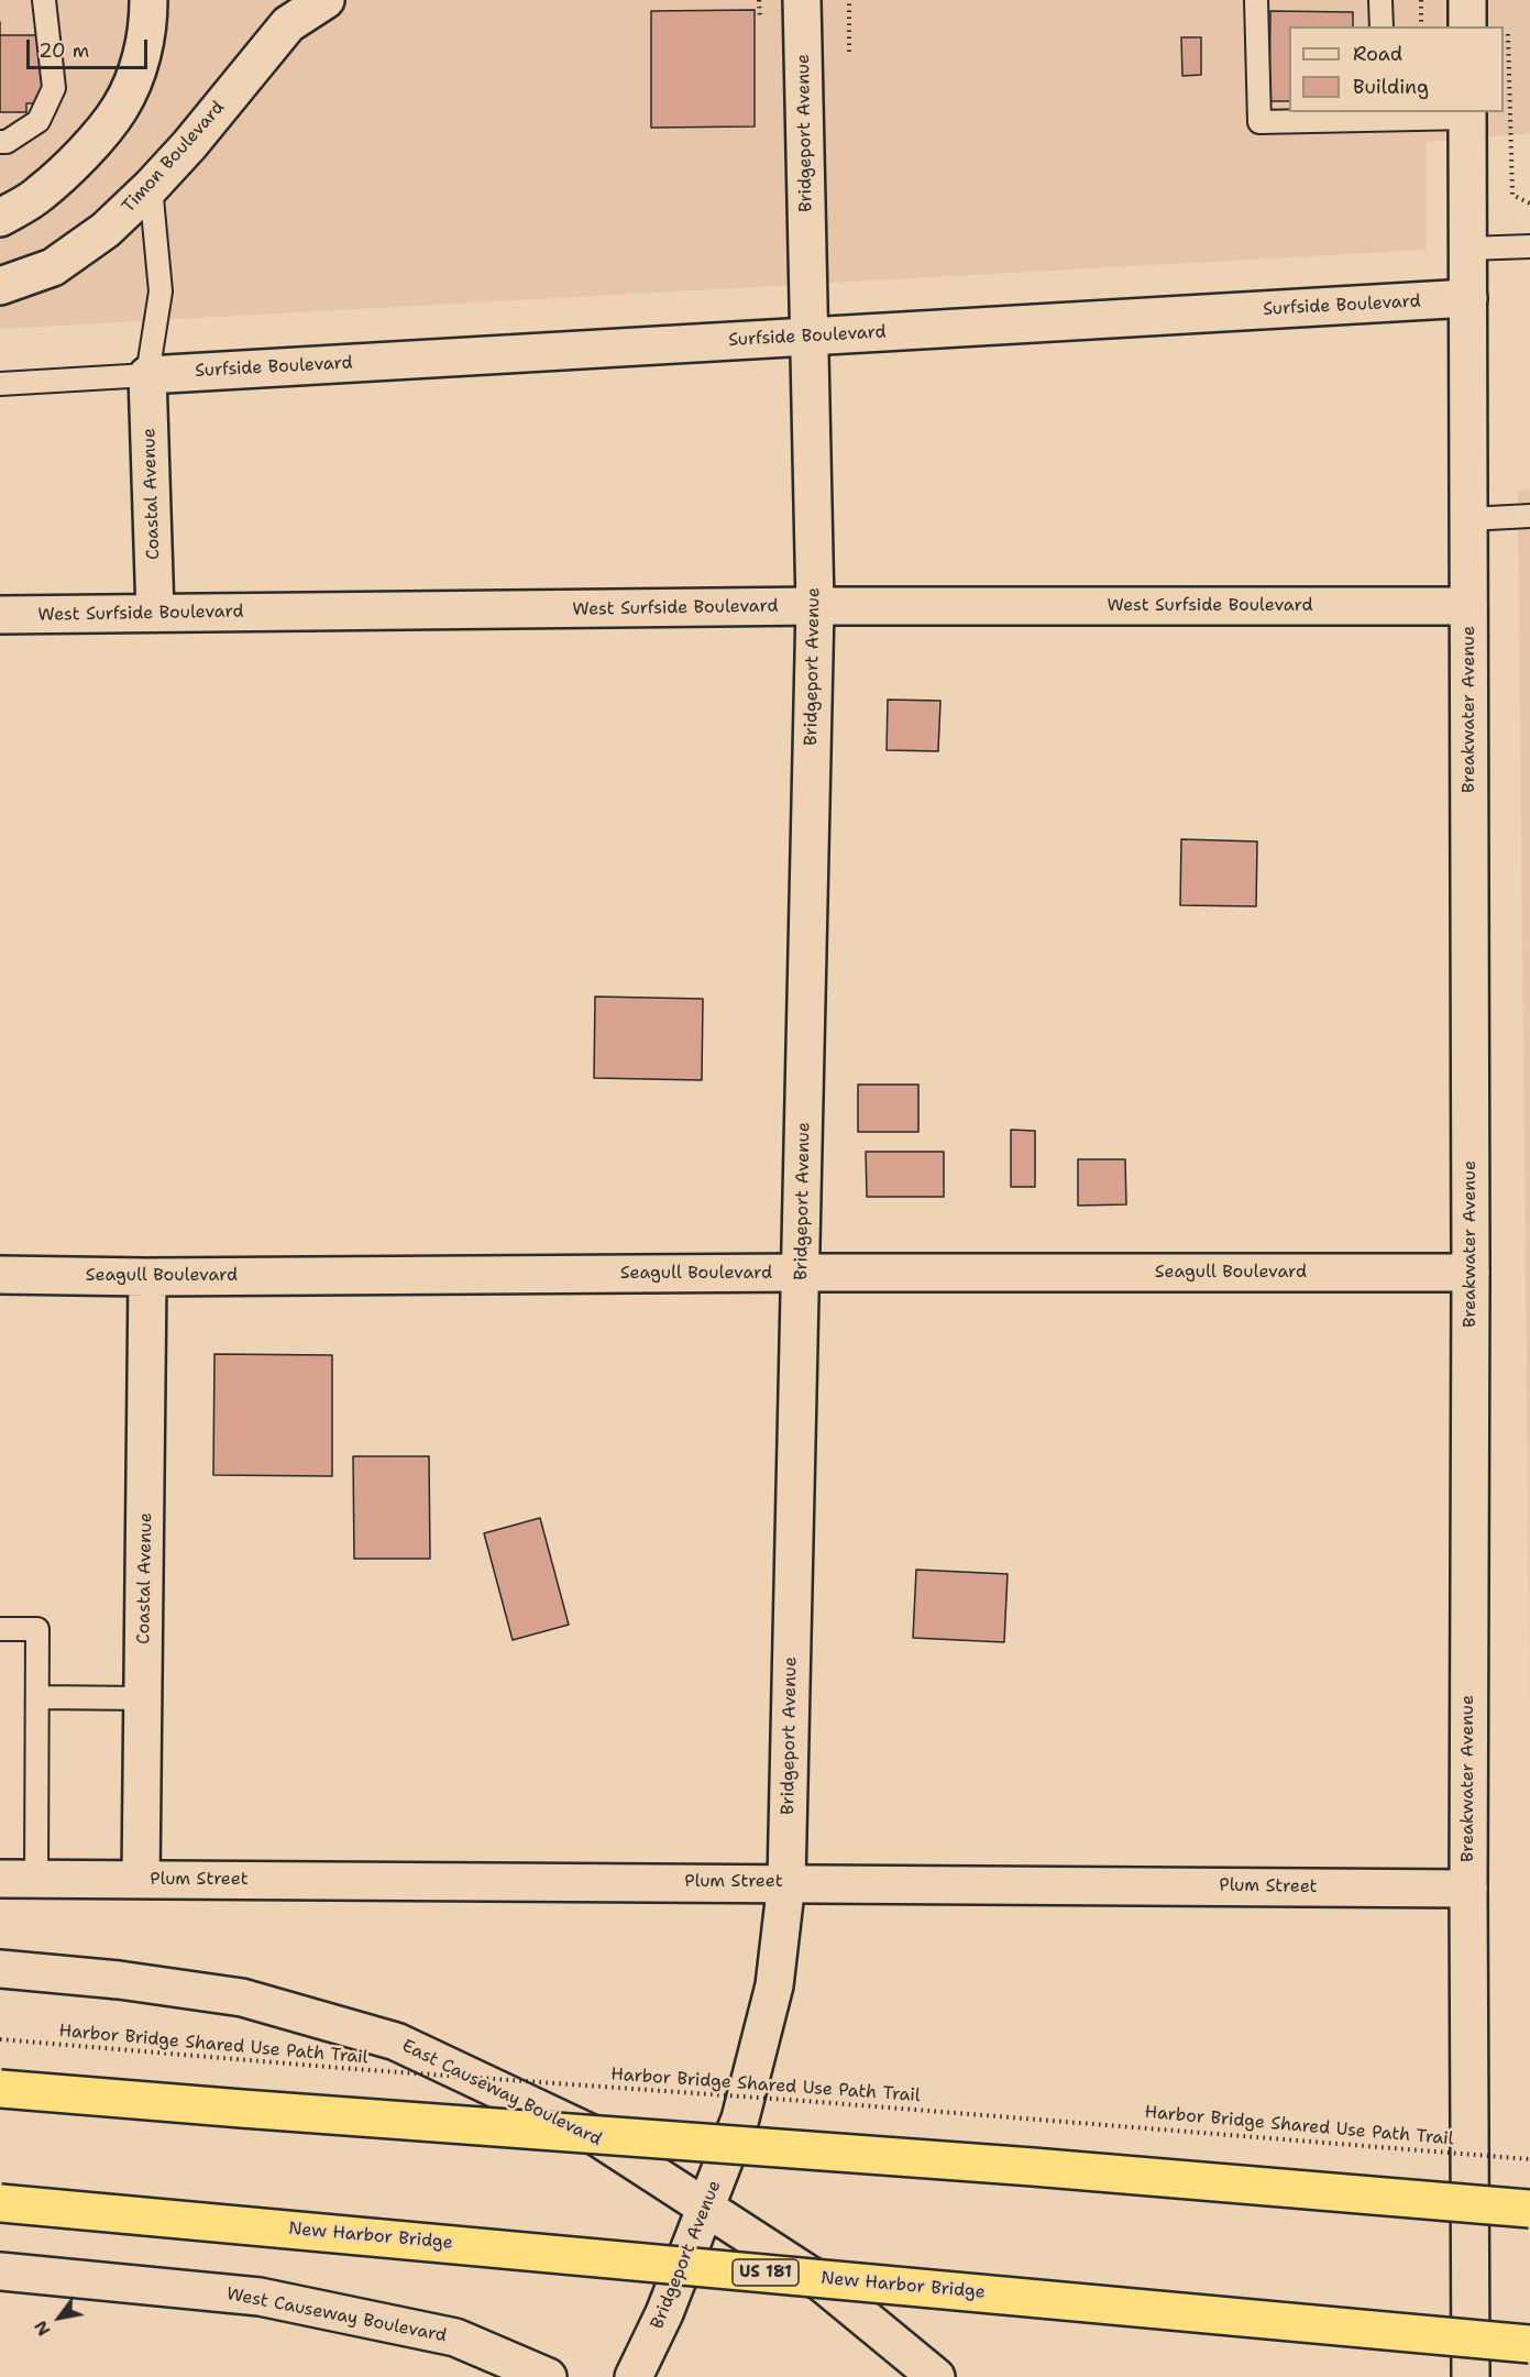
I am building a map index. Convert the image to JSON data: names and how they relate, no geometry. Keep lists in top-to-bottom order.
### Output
{
  "streets": {
    "highway": ["New Harbor Bridge", "US 181"],
    "street": [
      "Bridgeport Avenue",
      "Timon Boulevard",
      "Surfside Boulevard",
      "Coastal Avenue",
      "West Surfside Boulevard",
      "Breakwater Avenue",
      "Seagull Boulevard",
      "Plum Street",
      "East Causeway Boulevard",
      "West Causeway Boulevard"
    ],
    "path": ["Harbor Bridge Shared Use Path Trail"]
  },
  "crossings": [
    ["Bridgeport Avenue", "Surfside Boulevard"],
    ["Bridgeport Avenue", "West Surfside Boulevard"],
    ["Bridgeport Avenue", "Seagull Boulevard"],
    ["Bridgeport Avenue", "Plum Street"],
    ["Bridgeport Avenue", "East Causeway Boulevard"],
    ["Surfside Boulevard", "Coastal Avenue"],
    ["Surfside Boulevard", "Breakwater Avenue"],
    ["Coastal Avenue", "West Surfside Boulevard"],
    ["Coastal Avenue", "Seagull Boulevard"],
    ["Coastal Avenue", "Plum Street"],
    ["West Surfside Boulevard", "Breakwater Avenue"],
    ["Breakwater Avenue", "Seagull Boulevard"],
    ["Breakwater Avenue", "Plum Street"]
  ],
  "legend": ["Road", "Building"],
  "scale_bar": "20 m",
  "north": "bottom left"
}
